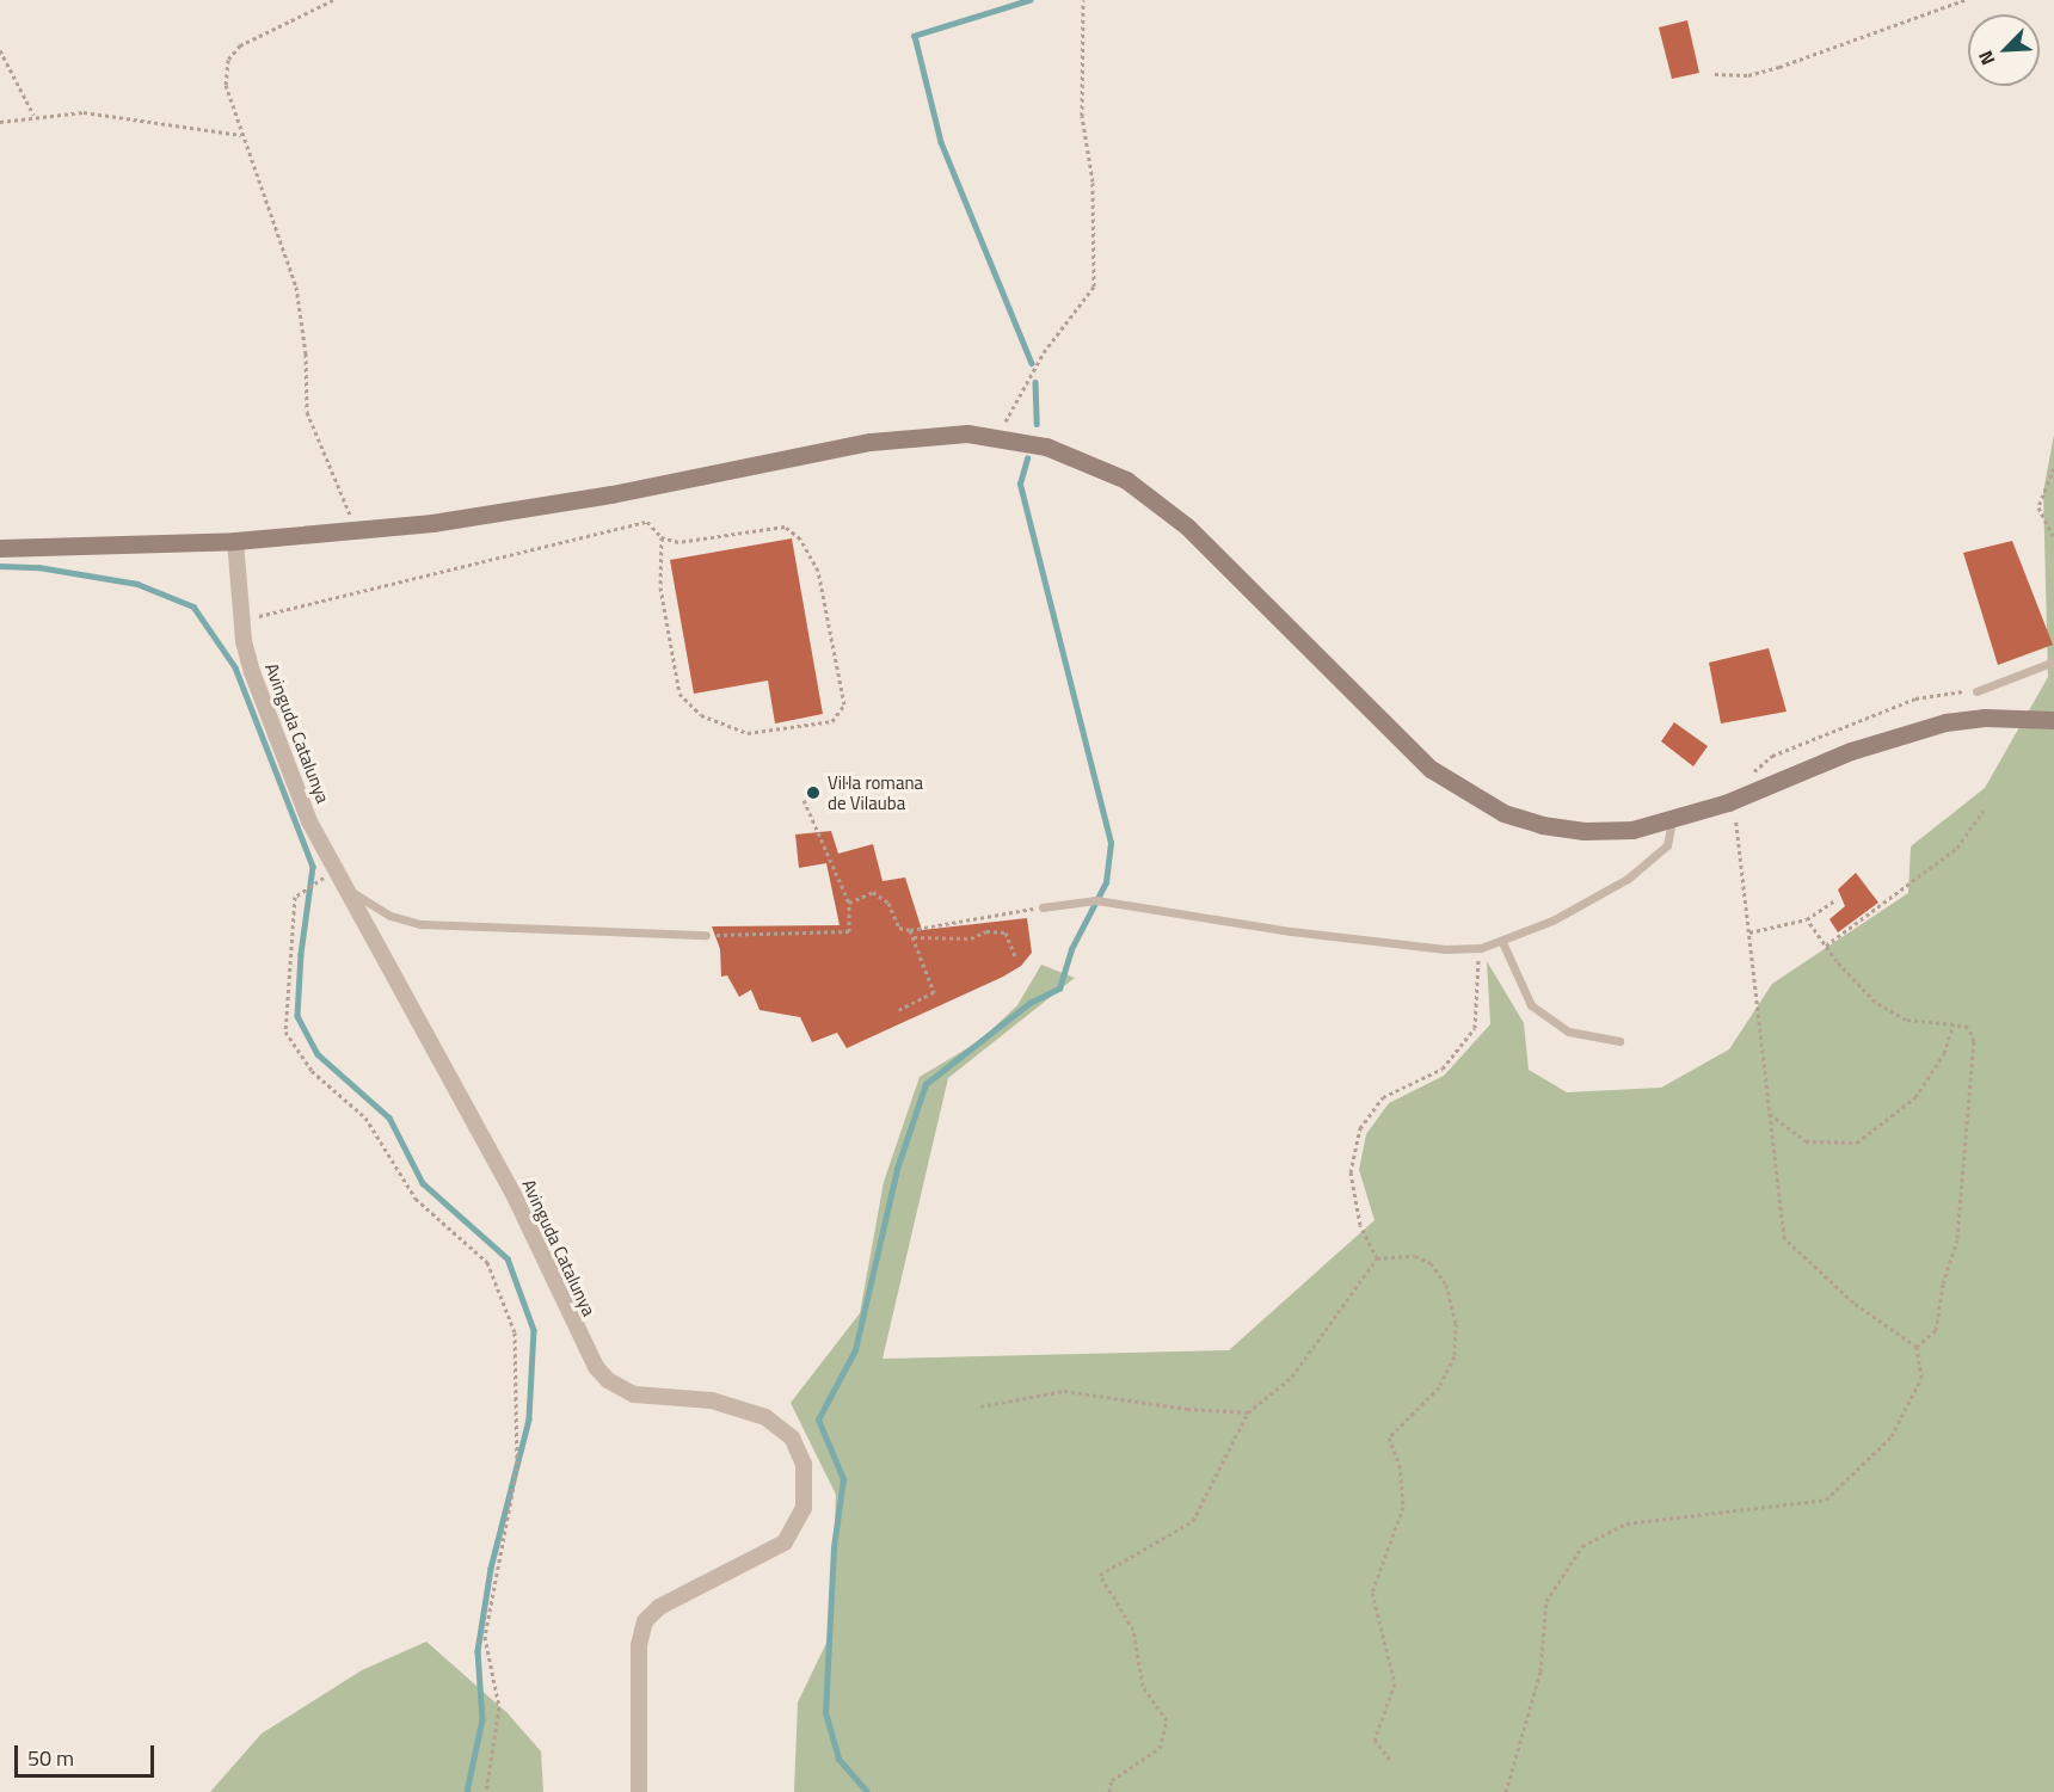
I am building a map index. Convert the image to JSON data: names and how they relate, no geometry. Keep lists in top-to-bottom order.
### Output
{
  "streets": {
    "street": ["Avinguda Catalunya"]
  },
  "places": ["Vil·la romana de Vilauba"],
  "scale_bar": "50 m",
  "north": "bottom left"
}
